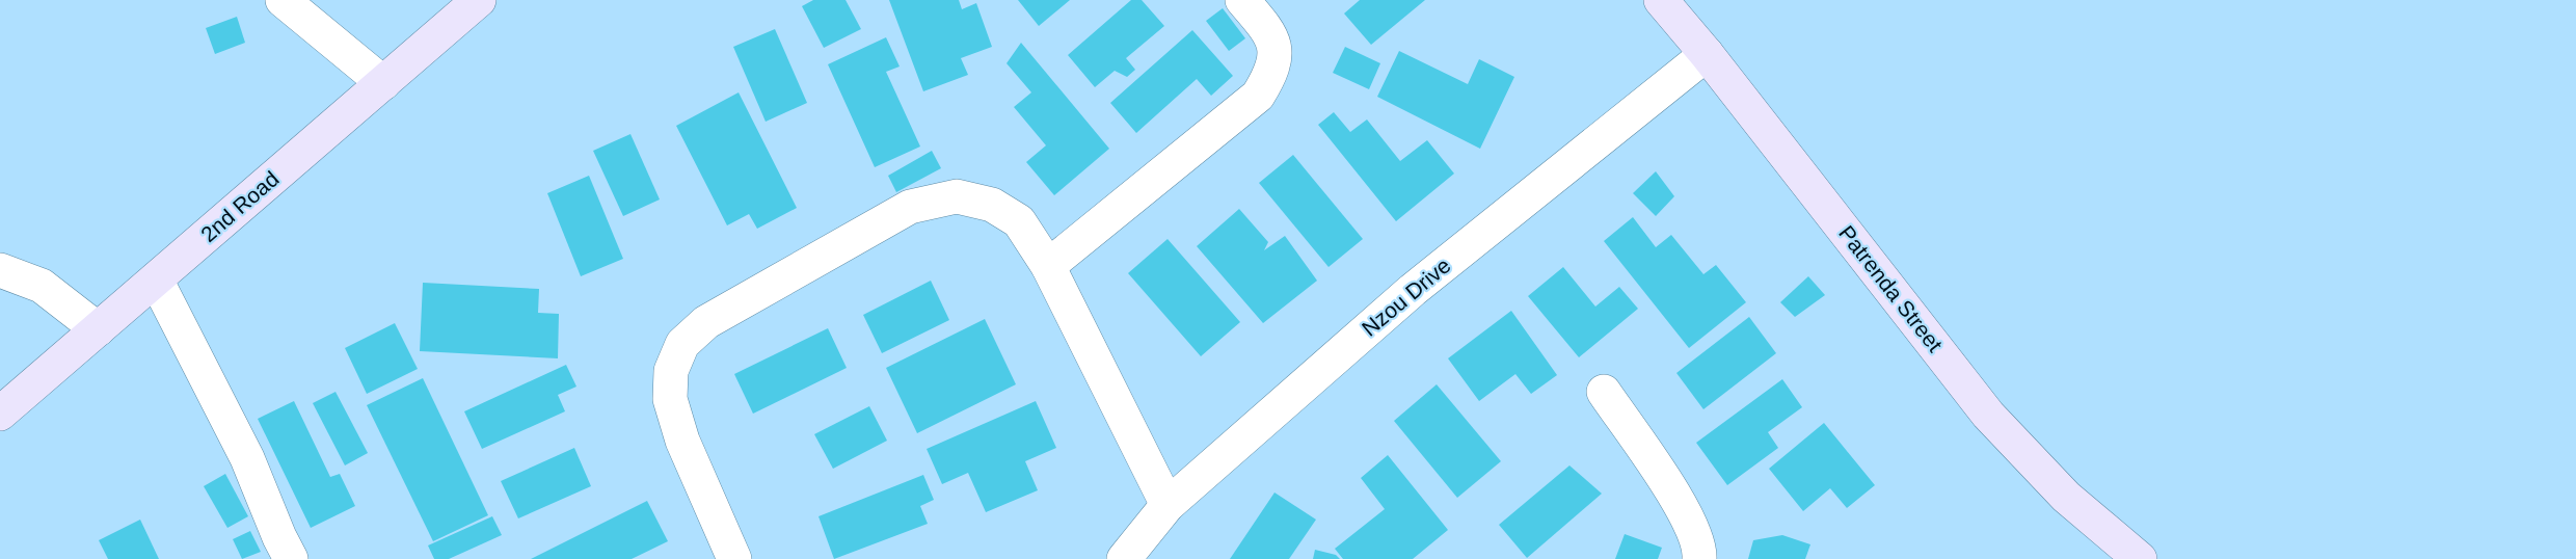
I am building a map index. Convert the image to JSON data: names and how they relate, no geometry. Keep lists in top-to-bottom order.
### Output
{
  "streets": {
    "street": ["2nd Road", "Patrenda Street", "Nzou Drive"]
  },
  "crossings": [
    ["Patrenda Street", "Nzou Drive"]
  ]
}
